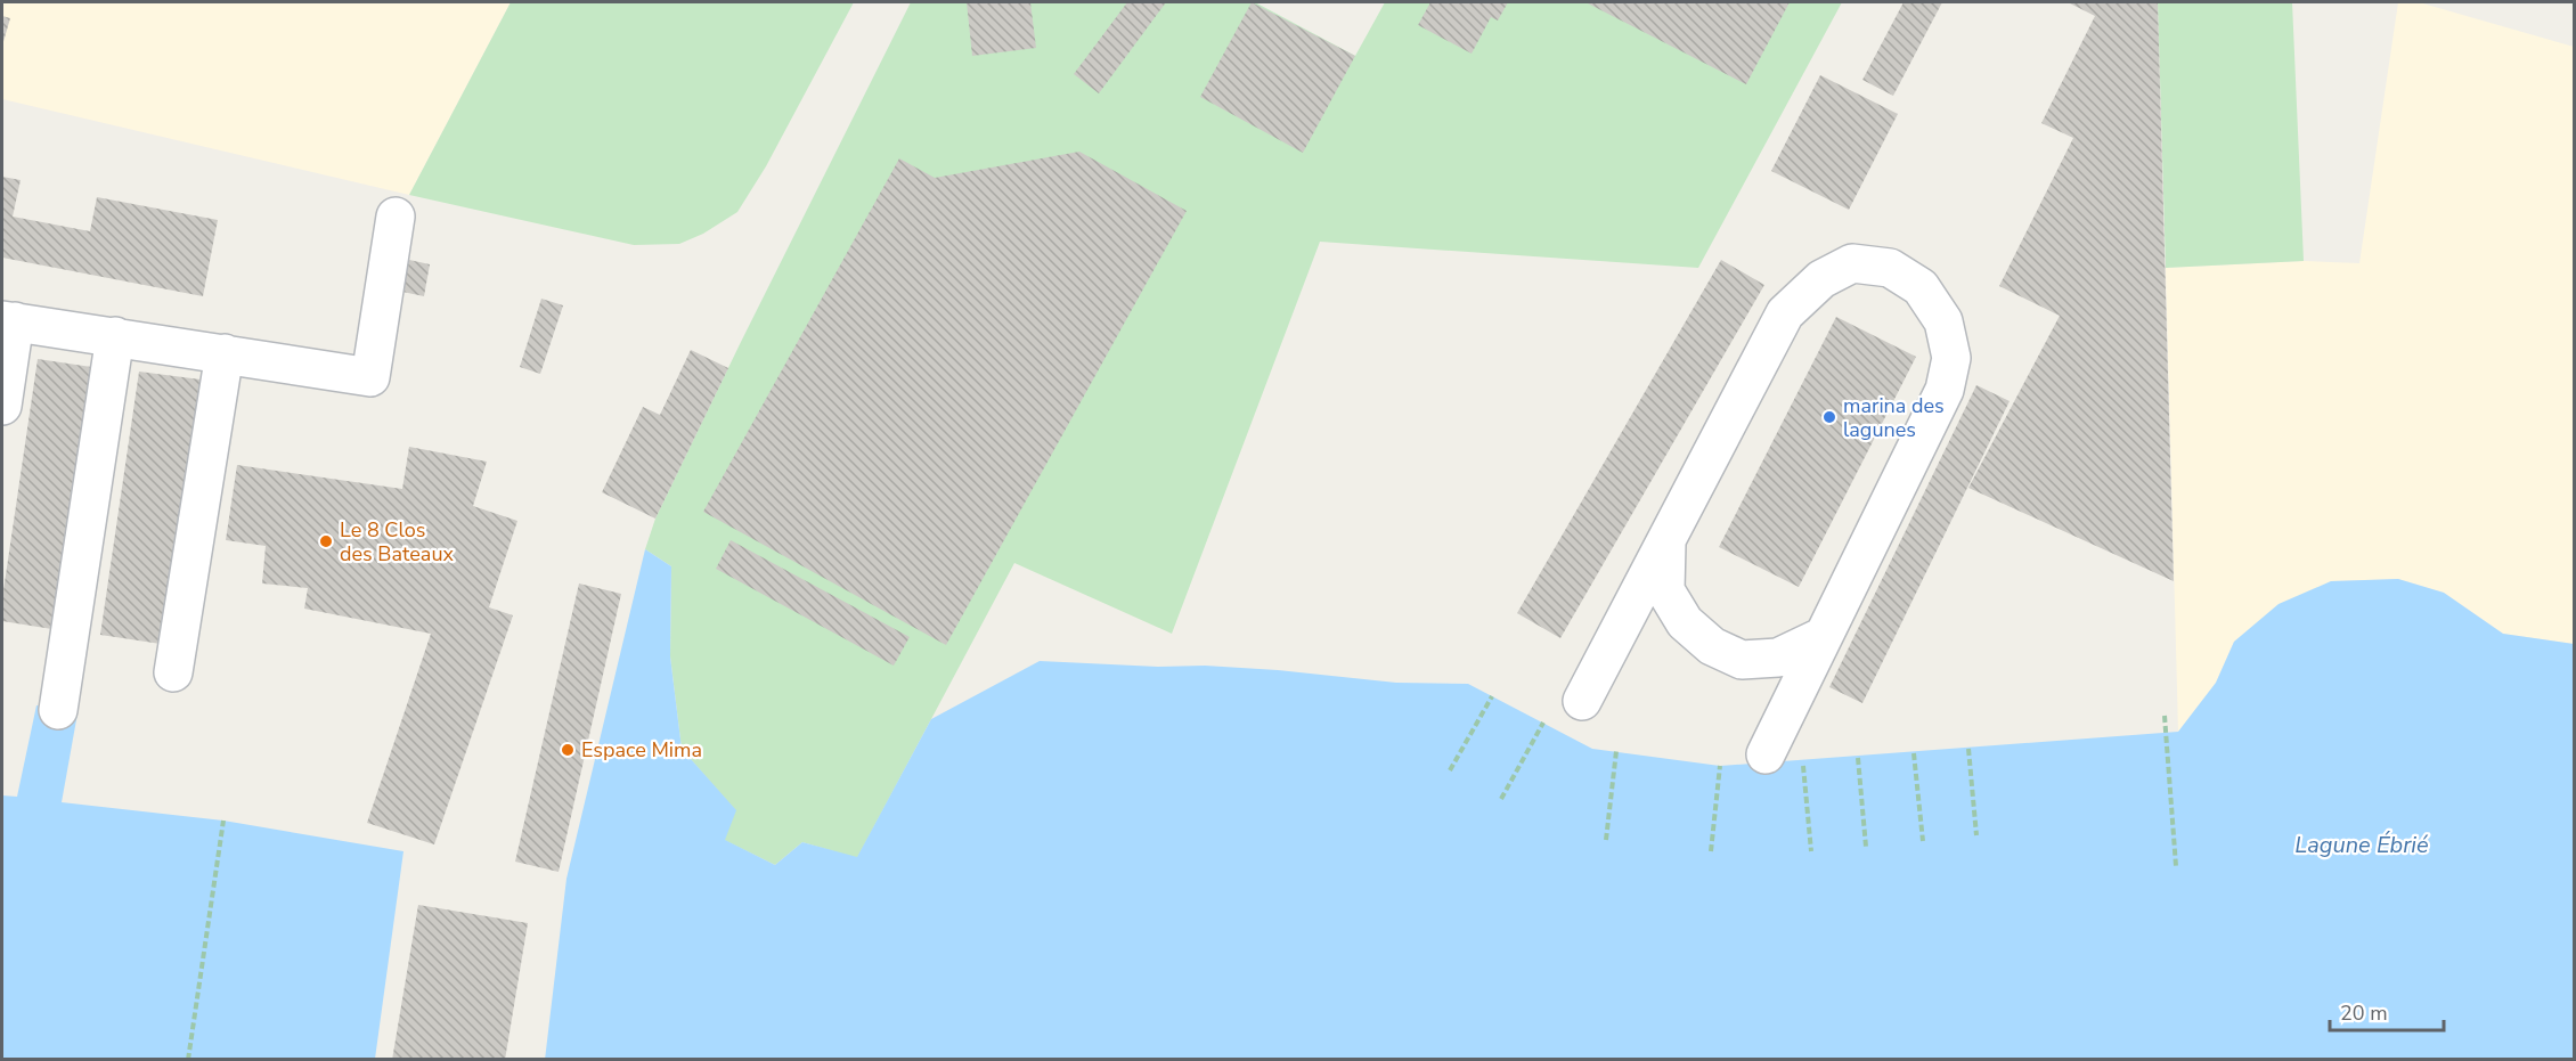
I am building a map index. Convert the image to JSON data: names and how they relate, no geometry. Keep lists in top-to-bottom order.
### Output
{
  "water": ["Lagune Ébrié"],
  "places": ["marina des lagunes", "Le 8 Clos des Bateaux", "Espace Mima"],
  "scale_bar": "20 m"
}
